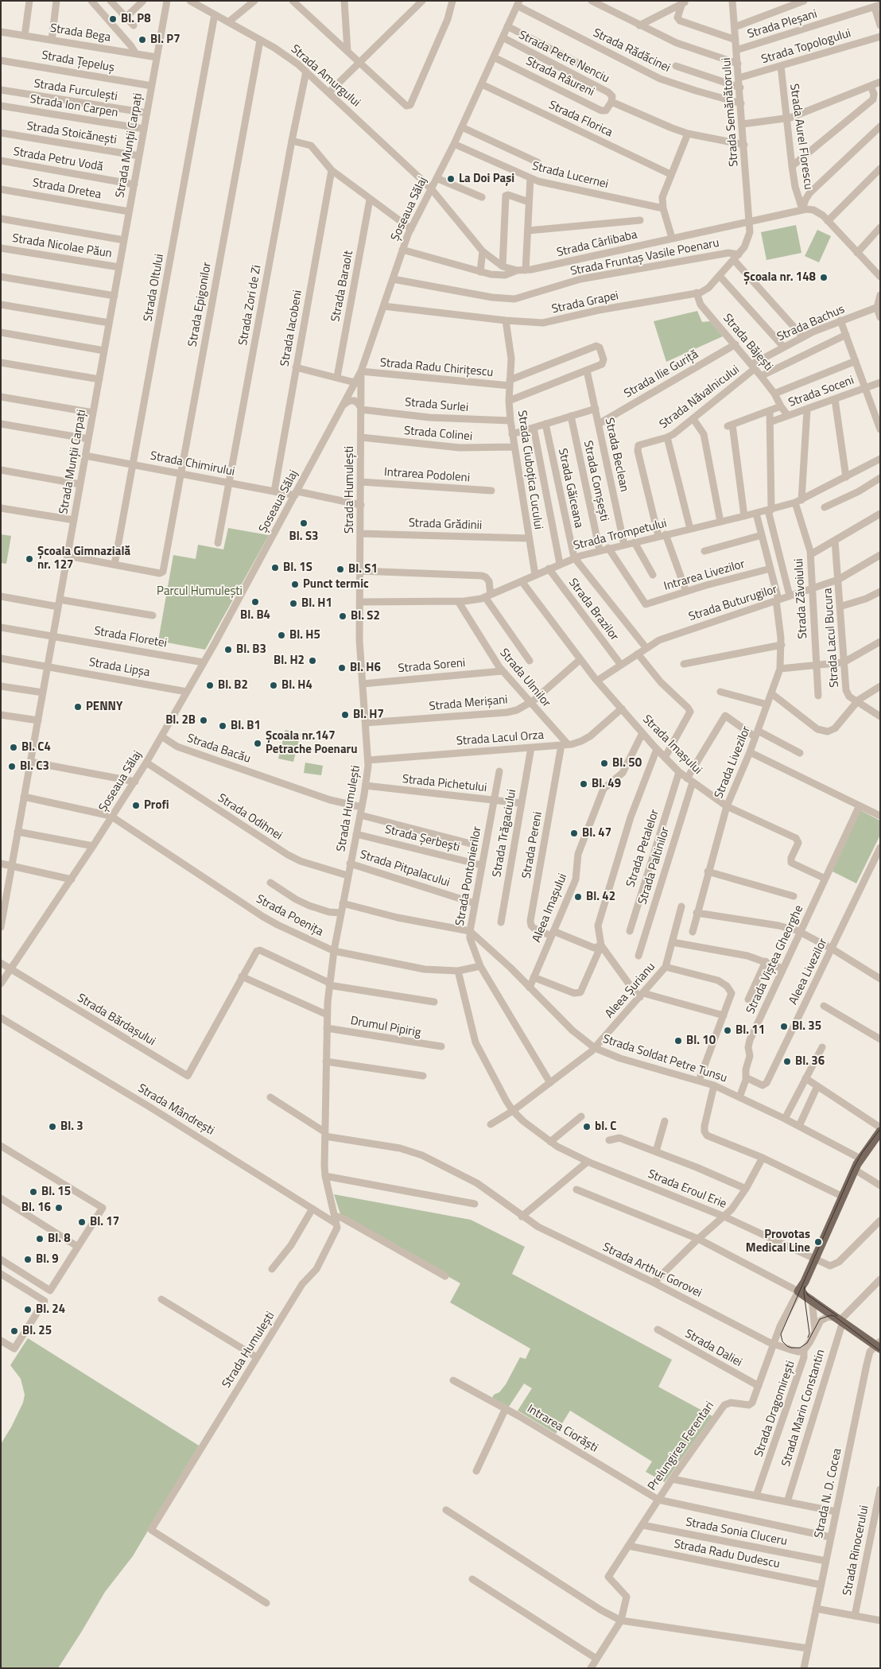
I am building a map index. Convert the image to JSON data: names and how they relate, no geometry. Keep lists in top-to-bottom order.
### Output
{
  "streets": {
    "main road": ["Prelungirea Ferentari"],
    "street": [
      "Strada Pleșani",
      "Strada Bega",
      "Strada Topologului",
      "Strada Rădăcinei",
      "Strada Petre Nenciu",
      "Strada Țepeluș",
      "Strada Amurgului",
      "Strada Râureni",
      "Strada Furculești",
      "Strada Ion Carpen",
      "Strada Semănătorului",
      "Strada Florica",
      "Strada Stoicănești",
      "Strada Aurel Florescu",
      "Strada Munții Carpați",
      "Strada Petru Vodă",
      "Strada Lucernei",
      "Strada Dretea",
      "Șoseaua Sălaj",
      "Strada Cârlibaba",
      "Strada Nicolae Păun",
      "Strada Fruntaș Vasile Poenaru",
      "Strada Baraolt",
      "Strada Oltului",
      "Strada Grapei",
      "Strada Epigonilor",
      "Strada Zori de Zi",
      "Strada Bachus",
      "Strada Iacobeni",
      "Strada Băjești",
      "Strada Radu Chirițescu",
      "Strada Ilie Guriță",
      "Strada Soceni",
      "Strada Năvalnicului",
      "Strada Surlei",
      "Strada Colinei",
      "Strada Beclean",
      "Strada Chimirului",
      "Strada Ciuboțica Cucului",
      "Intrarea Podoleni",
      "Strada Comșești",
      "Strada Găiceana",
      "Strada Humulești",
      "Strada Grădinii",
      "Strada Trompetului",
      "Intrarea Livezilor",
      "Strada Zăvoiului",
      "Strada Buturugilor",
      "Strada Brazilor",
      "Strada Floretei",
      "Strada Lacul Bucura",
      "Strada Soreni",
      "Strada Lipșa",
      "Strada Ulmilor",
      "Strada Merișani",
      "Strada Lacul Orza",
      "Strada Imașului",
      "Strada Bacău",
      "Strada Livezilor",
      "Strada Pichetului",
      "Strada Odihnei",
      "Strada Trăgaciului",
      "Strada Șerbești",
      "Strada Pereni",
      "Strada Petalelor",
      "Strada Paltinilor",
      "Strada Pitpalacului",
      "Strada Pontonierilor",
      "Aleea Imașului",
      "Strada Poenița",
      "Strada Viștea Gheorghe",
      "Aleea Livezilor",
      "Aleea Șurianu",
      "Strada Bărdașului",
      "Drumul Pipirig",
      "Strada Soldat Petre Tunsu",
      "Strada Mândrești",
      "Strada Eroul Erie",
      "Strada Arthur Gorovei",
      "Strada Daliei",
      "Strada Marin Constantin",
      "Strada Dragomirești",
      "Intrarea Ciorăști",
      "Strada N. D. Cocea",
      "Strada Sonia Cluceru",
      "Strada Rinocerului",
      "Strada Radu Dudescu"
    ]
  },
  "crossings": [
    ["Strada Pleșani", "Strada Semănătorului"],
    ["Strada Bega", "Strada Munții Carpați"],
    ["Strada Topologului", "Strada Semănătorului"],
    ["Strada Topologului", "Strada Aurel Florescu"],
    ["Strada Rădăcinei", "Strada Semănătorului"],
    ["Strada Rădăcinei", "Șoseaua Sălaj"],
    ["Strada Petre Nenciu", "Strada Râureni"],
    ["Strada Petre Nenciu", "Strada Semănătorului"],
    ["Strada Petre Nenciu", "Șoseaua Sălaj"],
    ["Strada Țepeluș", "Strada Munții Carpați"],
    ["Strada Amurgului", "Șoseaua Sălaj"],
    ["Strada Amurgului", "Strada Oltului"],
    ["Strada Amurgului", "Strada Epigonilor"],
    ["Strada Amurgului", "Strada Zori de Zi"],
    ["Strada Râureni", "Șoseaua Sălaj"],
    ["Strada Furculești", "Strada Munții Carpați"],
    ["Strada Ion Carpen", "Strada Munții Carpați"],
    ["Strada Semănătorului", "Strada Cârlibaba"],
    ["Strada Semănătorului", "Strada Grapei"],
    ["Strada Florica", "Șoseaua Sălaj"],
    ["Strada Stoicănești", "Strada Munții Carpați"],
    ["Strada Aurel Florescu", "Strada Cârlibaba"],
    ["Strada Munții Carpați", "Strada Petru Vodă"],
    ["Strada Munții Carpați", "Strada Dretea"],
    ["Strada Munții Carpați", "Strada Nicolae Păun"],
    ["Strada Munții Carpați", "Strada Chimirului"],
    ["Strada Munții Carpați", "Strada Floretei"],
    ["Strada Munții Carpați", "Strada Lipșa"],
    ["Strada Lucernei", "Șoseaua Sălaj"],
    ["Șoseaua Sălaj", "Strada Cârlibaba"],
    ["Șoseaua Sălaj", "Strada Fruntaș Vasile Poenaru"],
    ["Șoseaua Sălaj", "Strada Grapei"],
    ["Șoseaua Sălaj", "Strada Radu Chirițescu"],
    ["Șoseaua Sălaj", "Strada Surlei"],
    ["Șoseaua Sălaj", "Strada Chimirului"],
    ["Șoseaua Sălaj", "Strada Humulești"],
    ["Șoseaua Sălaj", "Strada Floretei"],
    ["Șoseaua Sălaj", "Strada Lipșa"],
    ["Șoseaua Sălaj", "Strada Bacău"],
    ["Șoseaua Sălaj", "Strada Odihnei"],
    ["Șoseaua Sălaj", "Strada Poenița"],
    ["Șoseaua Sălaj", "Strada Bărdașului"],
    ["Strada Cârlibaba", "Strada Grapei"],
    ["Strada Fruntaș Vasile Poenaru", "Strada Grapei"],
    ["Strada Oltului", "Strada Epigonilor"],
    ["Strada Oltului", "Strada Chimirului"],
    ["Strada Grapei", "Strada Băjești"],
    ["Strada Grapei", "Strada Ciuboțica Cucului"],
    ["Strada Epigonilor", "Strada Chimirului"],
    ["Strada Zori de Zi", "Strada Chimirului"],
    ["Strada Bachus", "Strada Băjești"],
    ["Strada Bachus", "Strada Năvalnicului"],
    ["Strada Iacobeni", "Strada Chimirului"],
    ["Strada Băjești", "Strada Ilie Guriță"],
    ["Strada Băjești", "Strada Soceni"],
    ["Strada Băjești", "Strada Năvalnicului"],
    ["Strada Radu Chirițescu", "Strada Ciuboțica Cucului"],
    ["Strada Radu Chirițescu", "Strada Humulești"],
    ["Strada Ilie Guriță", "Strada Beclean"],
    ["Strada Năvalnicului", "Strada Trompetului"],
    ["Strada Surlei", "Strada Ciuboțica Cucului"],
    ["Strada Surlei", "Strada Humulești"],
    ["Strada Colinei", "Strada Ciuboțica Cucului"],
    ["Strada Colinei", "Strada Humulești"],
    ["Strada Beclean", "Strada Trompetului"],
    ["Strada Chimirului", "Strada Humulești"],
    ["Strada Ciuboțica Cucului", "Strada Grădinii"],
    ["Strada Ciuboțica Cucului", "Strada Trompetului"],
    ["Intrarea Podoleni", "Strada Humulești"],
    ["Strada Comșești", "Strada Trompetului"],
    ["Strada Găiceana", "Strada Trompetului"],
    ["Strada Humulești", "Strada Grădinii"],
    ["Strada Humulești", "Strada Trompetului"],
    ["Strada Humulești", "Strada Soreni"],
    ["Strada Humulești", "Strada Merișani"],
    ["Strada Humulești", "Strada Lacul Orza"],
    ["Strada Humulești", "Strada Bacău"],
    ["Strada Humulești", "Strada Pichetului"],
    ["Strada Humulești", "Strada Odihnei"],
    ["Strada Humulești", "Strada Șerbești"],
    ["Strada Humulești", "Strada Pitpalacului"],
    ["Strada Humulești", "Strada Poenița"],
    ["Strada Humulești", "Drumul Pipirig"],
    ["Strada Humulești", "Strada Mândrești"],
    ["Strada Humulești", "Strada Arthur Gorovei"],
    ["Strada Trompetului", "Intrarea Livezilor"],
    ["Strada Trompetului", "Strada Zăvoiului"],
    ["Strada Trompetului", "Strada Brazilor"],
    ["Strada Trompetului", "Strada Ulmilor"],
    ["Strada Trompetului", "Strada Imașului"],
    ["Strada Trompetului", "Strada Livezilor"],
    ["Intrarea Livezilor", "Strada Livezilor"],
    ["Strada Zăvoiului", "Strada Buturugilor"],
    ["Strada Buturugilor", "Strada Brazilor"],
    ["Strada Buturugilor", "Strada Lacul Bucura"],
    ["Strada Buturugilor", "Strada Imașului"],
    ["Strada Buturugilor", "Strada Livezilor"],
    ["Strada Soreni", "Strada Ulmilor"],
    ["Strada Ulmilor", "Strada Merișani"],
    ["Strada Ulmilor", "Strada Lacul Orza"],
    ["Strada Ulmilor", "Strada Pereni"],
    ["Strada Merișani", "Strada Imașului"],
    ["Strada Lacul Orza", "Strada Imașului"],
    ["Strada Lacul Orza", "Strada Trăgaciului"],
    ["Strada Lacul Orza", "Strada Pereni"],
    ["Strada Imașului", "Strada Livezilor"],
    ["Strada Imașului", "Strada Petalelor"],
    ["Strada Imașului", "Strada Paltinilor"],
    ["Strada Imașului", "Aleea Imașului"],
    ["Strada Imașului", "Strada Viștea Gheorghe"],
    ["Strada Livezilor", "Strada Paltinilor"],
    ["Strada Pichetului", "Strada Trăgaciului"],
    ["Strada Pichetului", "Strada Pontonierilor"],
    ["Strada Șerbești", "Strada Pontonierilor"],
    ["Strada Pereni", "Aleea Imașului"],
    ["Strada Pitpalacului", "Strada Pontonierilor"],
    ["Strada Pontonierilor", "Strada Poenița"],
    ["Strada Pontonierilor", "Strada Soldat Petre Tunsu"],
    ["Aleea Imașului", "Strada Soldat Petre Tunsu"],
    ["Strada Poenița", "Strada Eroul Erie"],
    ["Strada Viștea Gheorghe", "Aleea Livezilor"],
    ["Strada Viștea Gheorghe", "Strada Soldat Petre Tunsu"],
    ["Aleea Șurianu", "Strada Soldat Petre Tunsu"],
    ["Strada Soldat Petre Tunsu", "Prelungirea Ferentari"],
    ["Strada Eroul Erie", "Prelungirea Ferentari"],
    ["Strada Arthur Gorovei", "Strada Dragomirești"],
    ["Strada Arthur Gorovei", "Prelungirea Ferentari"],
    ["Strada Daliei", "Prelungirea Ferentari"],
    ["Strada Marin Constantin", "Strada Dragomirești"],
    ["Intrarea Ciorăști", "Prelungirea Ferentari"],
    ["Intrarea Ciorăști", "Strada N. D. Cocea"],
    ["Prelungirea Ferentari", "Strada Sonia Cluceru"],
    ["Prelungirea Ferentari", "Strada Radu Dudescu"],
    ["Strada N. D. Cocea", "Strada Sonia Cluceru"],
    ["Strada N. D. Cocea", "Strada Radu Dudescu"]
  ],
  "parks": ["Parcul Humulești"],
  "places": [
    "Bl. P8",
    "Bl. P7",
    "La Doi Pași",
    "Școala nr. 148",
    "Bl. S3",
    "Școala Gimnazială nr. 127",
    "Bl. 1S",
    "Bl. S1",
    "Punct termic",
    "Bl. B4",
    "Bl. H1",
    "Bl. S2",
    "Bl. H5",
    "Bl. B3",
    "Bl. H2",
    "Bl. H6",
    "Bl. B2",
    "Bl. H4",
    "PENNY",
    "Bl. H7",
    "Bl. 2B",
    "Bl. B1",
    "Școala nr.147 Petrache Poenaru",
    "Bl. C4",
    "Bl. 50",
    "Bl. C3",
    "Bl. 49",
    "Profi",
    "Bl. 47",
    "Bl. 42",
    "Bl. 35",
    "Bl. 11",
    "Bl. 10",
    "Bl. 36",
    "Bl. 3",
    "bl. C",
    "Bl. 15",
    "Bl. 16",
    "Bl. 17",
    "Bl. 8",
    "Provotas Medical Line",
    "Bl. 9",
    "Bl. 24",
    "Bl. 25"
  ]
}
